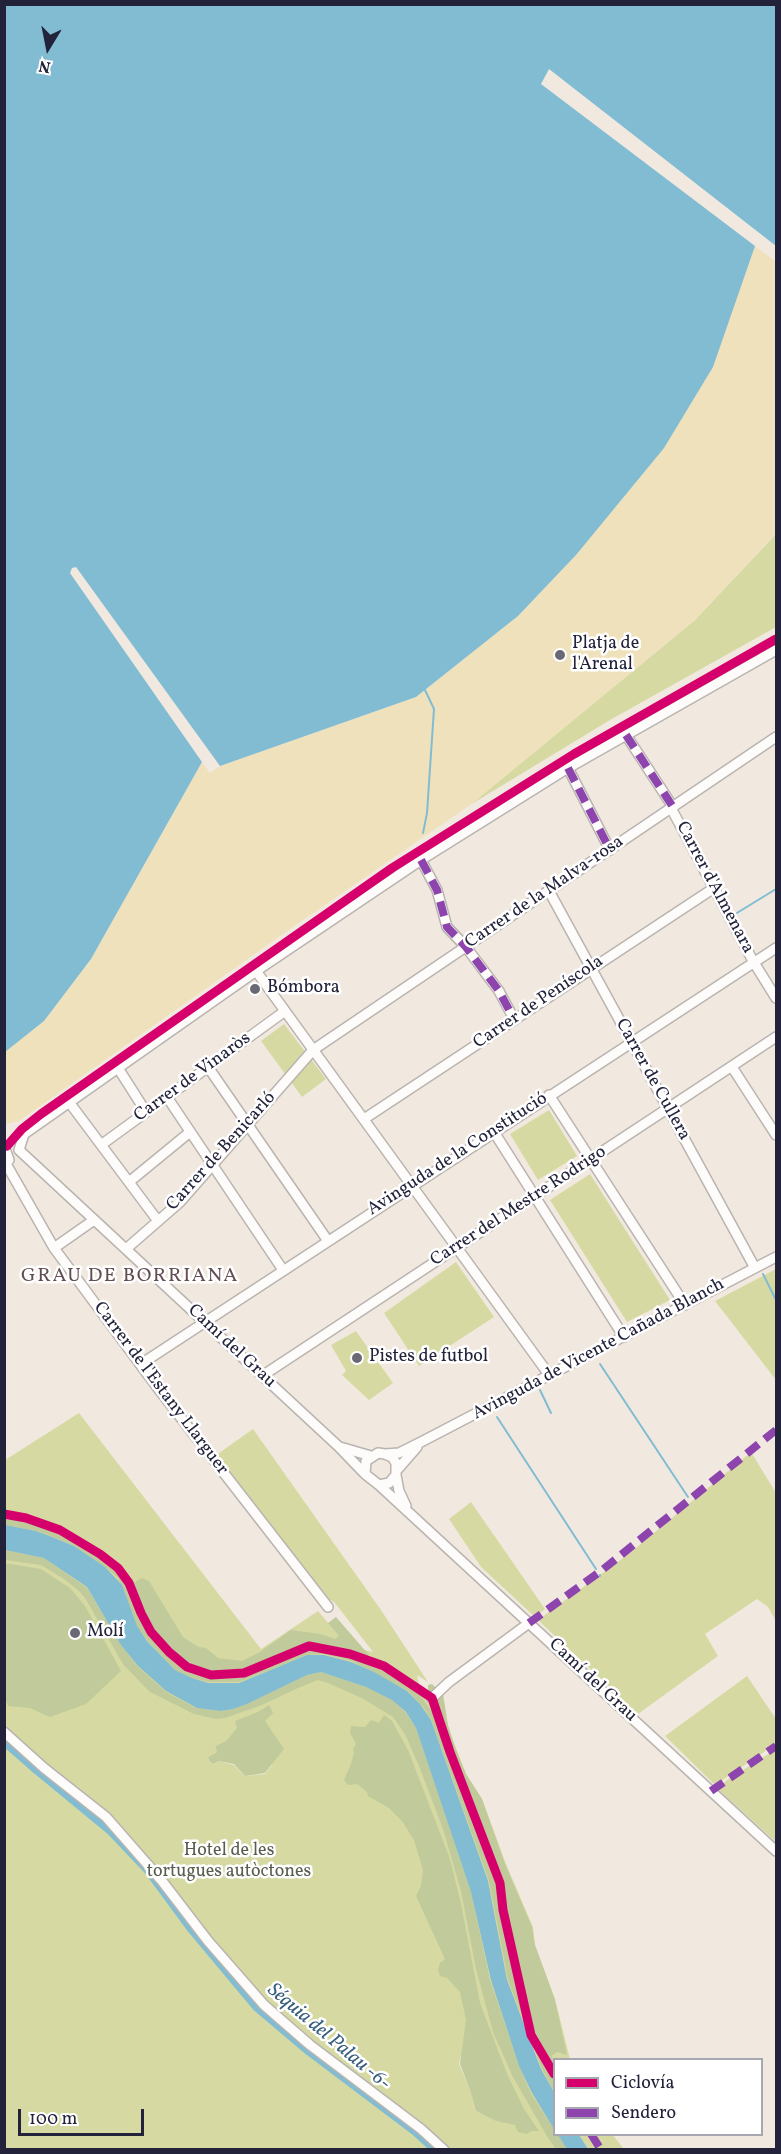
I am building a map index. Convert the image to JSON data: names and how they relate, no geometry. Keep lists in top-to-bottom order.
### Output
{
  "streets": {
    "street": [
      "Carrer d'Almenara",
      "Carrer de la Malva-rosa",
      "Carrer de Peníscola",
      "Carrer de Vinaròs",
      "Carrer de Cullera",
      "Carrer de Benicarló",
      "Avinguda de la Constitució",
      "Carrer del Mestre Rodrigo",
      "Camí del Grau",
      "Avinguda de Vicente Cañada Blanch",
      "Carrer de l'Estany Llarguer"
    ]
  },
  "crossings": [
    ["Carrer d'Almenara", "Carrer de la Malva-rosa"],
    ["Carrer d'Almenara", "Carrer de Peníscola"],
    ["Carrer d'Almenara", "Avinguda de la Constitució"],
    ["Carrer de la Malva-rosa", "Carrer de Cullera"],
    ["Carrer de la Malva-rosa", "Carrer de Benicarló"],
    ["Carrer de Peníscola", "Carrer de Cullera"],
    ["Carrer de Cullera", "Avinguda de la Constitució"],
    ["Carrer de Cullera", "Carrer del Mestre Rodrigo"],
    ["Carrer de Cullera", "Avinguda de Vicente Cañada Blanch"],
    ["Carrer de Benicarló", "Camí del Grau"],
    ["Avinguda de la Constitució", "Camí del Grau"],
    ["Avinguda de la Constitució", "Carrer de l'Estany Llarguer"],
    ["Carrer del Mestre Rodrigo", "Camí del Grau"],
    ["Camí del Grau", "Avinguda de Vicente Cañada Blanch"]
  ],
  "districts": ["GRAU DE BORRIANA"],
  "water": ["Séquia del Palau -6-"],
  "parks": ["Hotel de les tortugues autòctones"],
  "places": [
    "Platja de l'Arenal",
    "Bómbora",
    "Pistes de futbol",
    "Molí"
  ],
  "legend": ["Ciclovía", "Sendero"],
  "scale_bar": "100 m",
  "north": "bottom"
}
